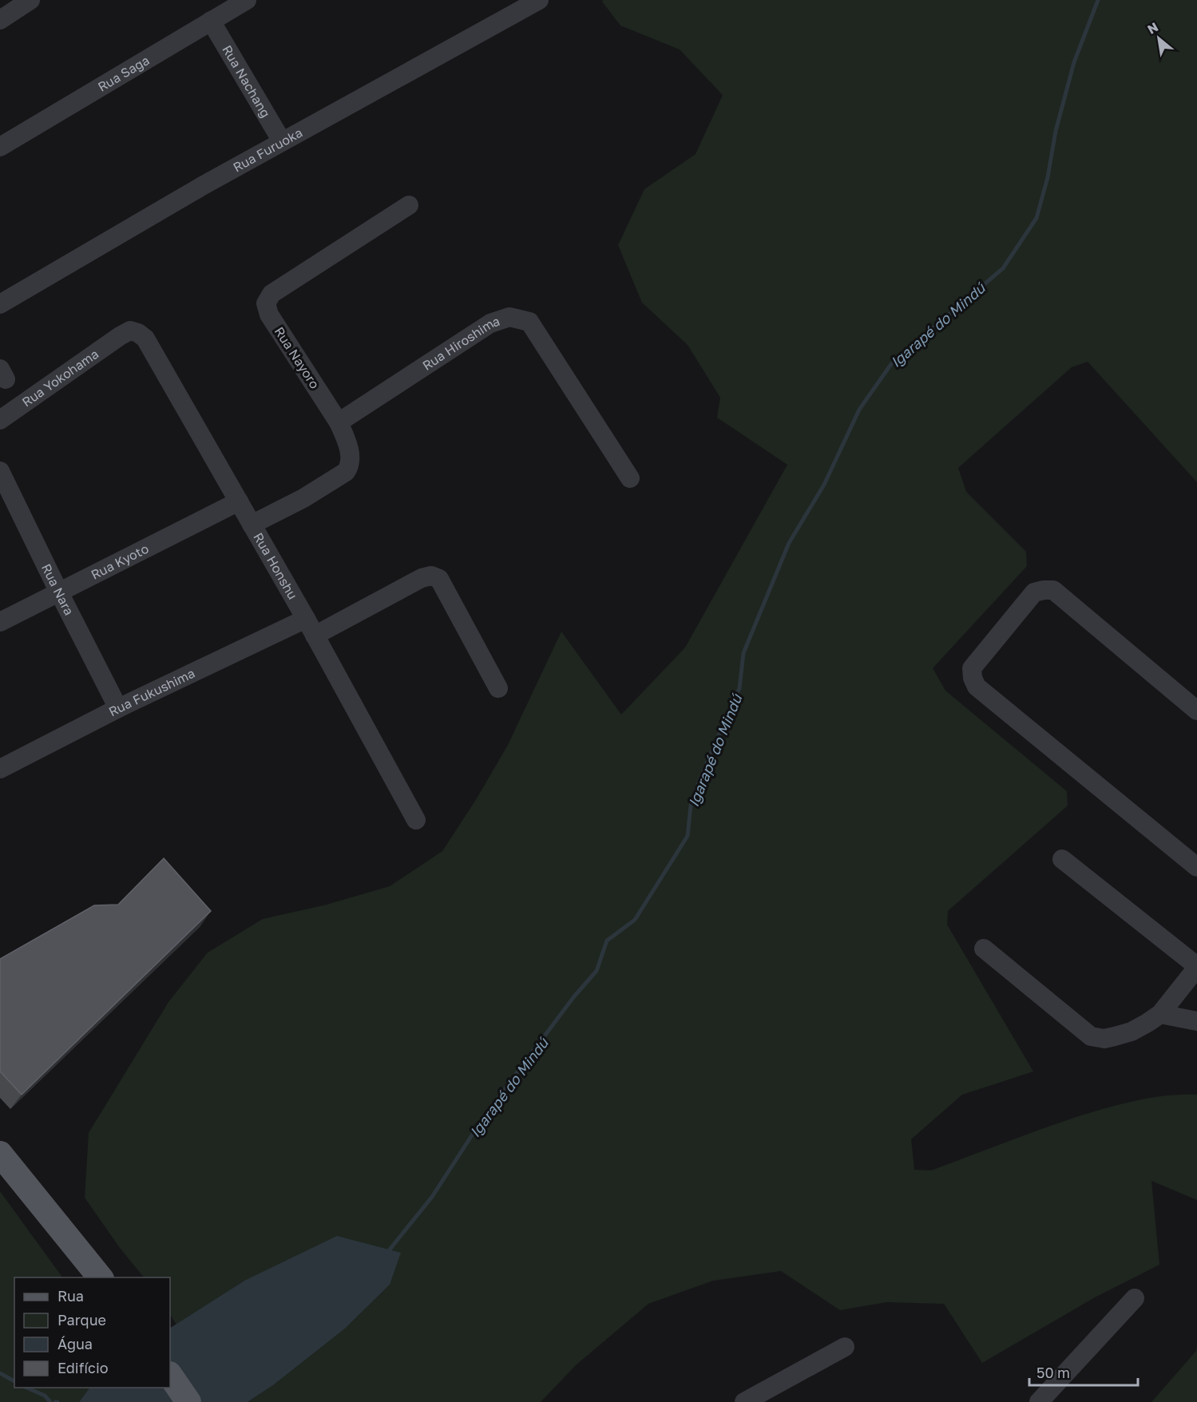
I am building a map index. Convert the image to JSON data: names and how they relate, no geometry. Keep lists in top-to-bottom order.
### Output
{
  "streets": {
    "street": [
      "Rua Saga",
      "Rua Nachang",
      "Rua Furuoka",
      "Rua Hiroshima",
      "Rua Nayoro",
      "Rua Yokohama",
      "Rua Kyoto",
      "Rua Honshu",
      "Rua Nara",
      "Rua Fukushima"
    ]
  },
  "crossings": [
    ["Rua Saga", "Rua Nachang"],
    ["Rua Nachang", "Rua Furuoka"],
    ["Rua Hiroshima", "Rua Nayoro"],
    ["Rua Nayoro", "Rua Honshu"],
    ["Rua Yokohama", "Rua Honshu"],
    ["Rua Kyoto", "Rua Honshu"],
    ["Rua Kyoto", "Rua Nara"],
    ["Rua Honshu", "Rua Fukushima"],
    ["Rua Nara", "Rua Fukushima"]
  ],
  "water": ["Igarapé do Mindú"],
  "legend": [
    "Rua",
    "Parque",
    "Água",
    "Edifício"
  ],
  "scale_bar": "50 m",
  "north": "top left"
}
